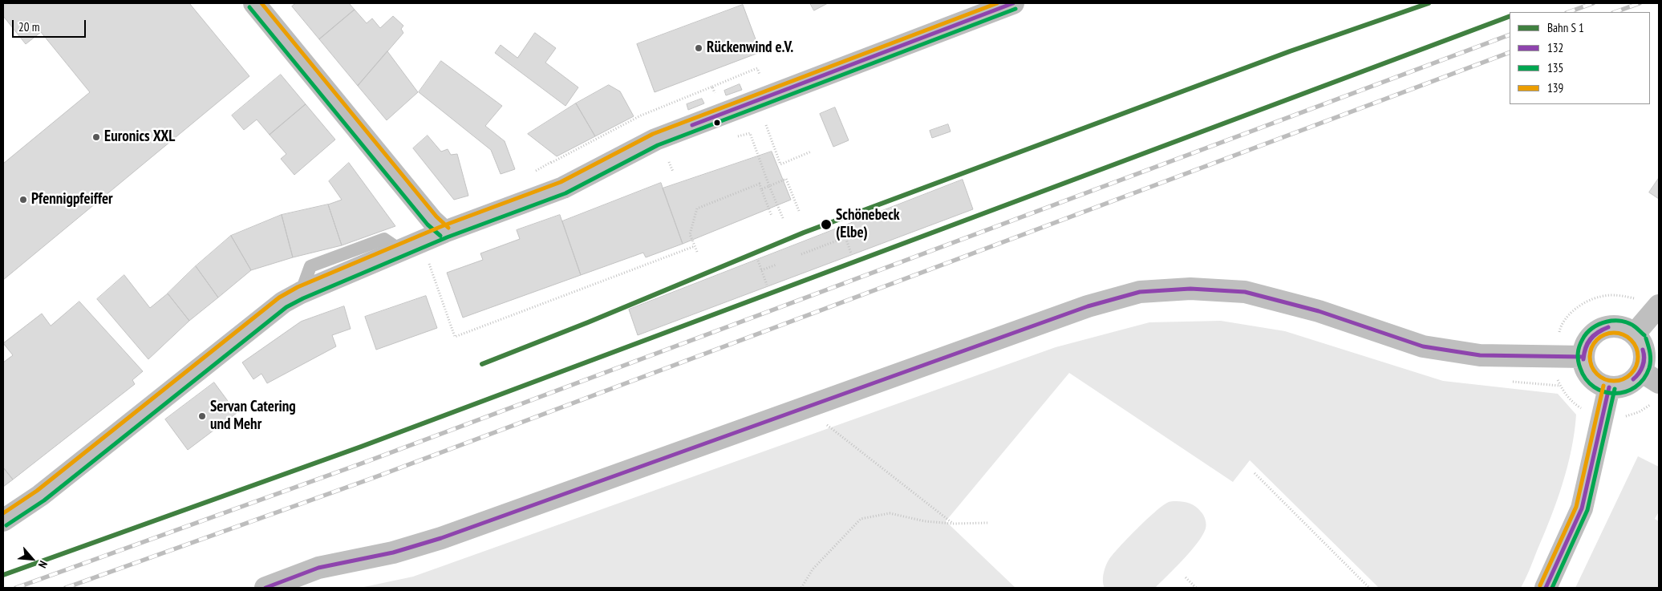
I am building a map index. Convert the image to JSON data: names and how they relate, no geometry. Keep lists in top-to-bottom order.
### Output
{
  "places": [
    "Rückenwind e.V.",
    "Euronics XXL",
    "Pfennigpfeiffer",
    "Schönebeck (Elbe)",
    "Servan Catering und Mehr"
  ],
  "lines": ["transit line 132", "transit line 139", "transit line 135"],
  "legend": [
    "Bahn S 1",
    "132",
    "135",
    "139"
  ],
  "scale_bar": "20 m",
  "north": "bottom right"
}
